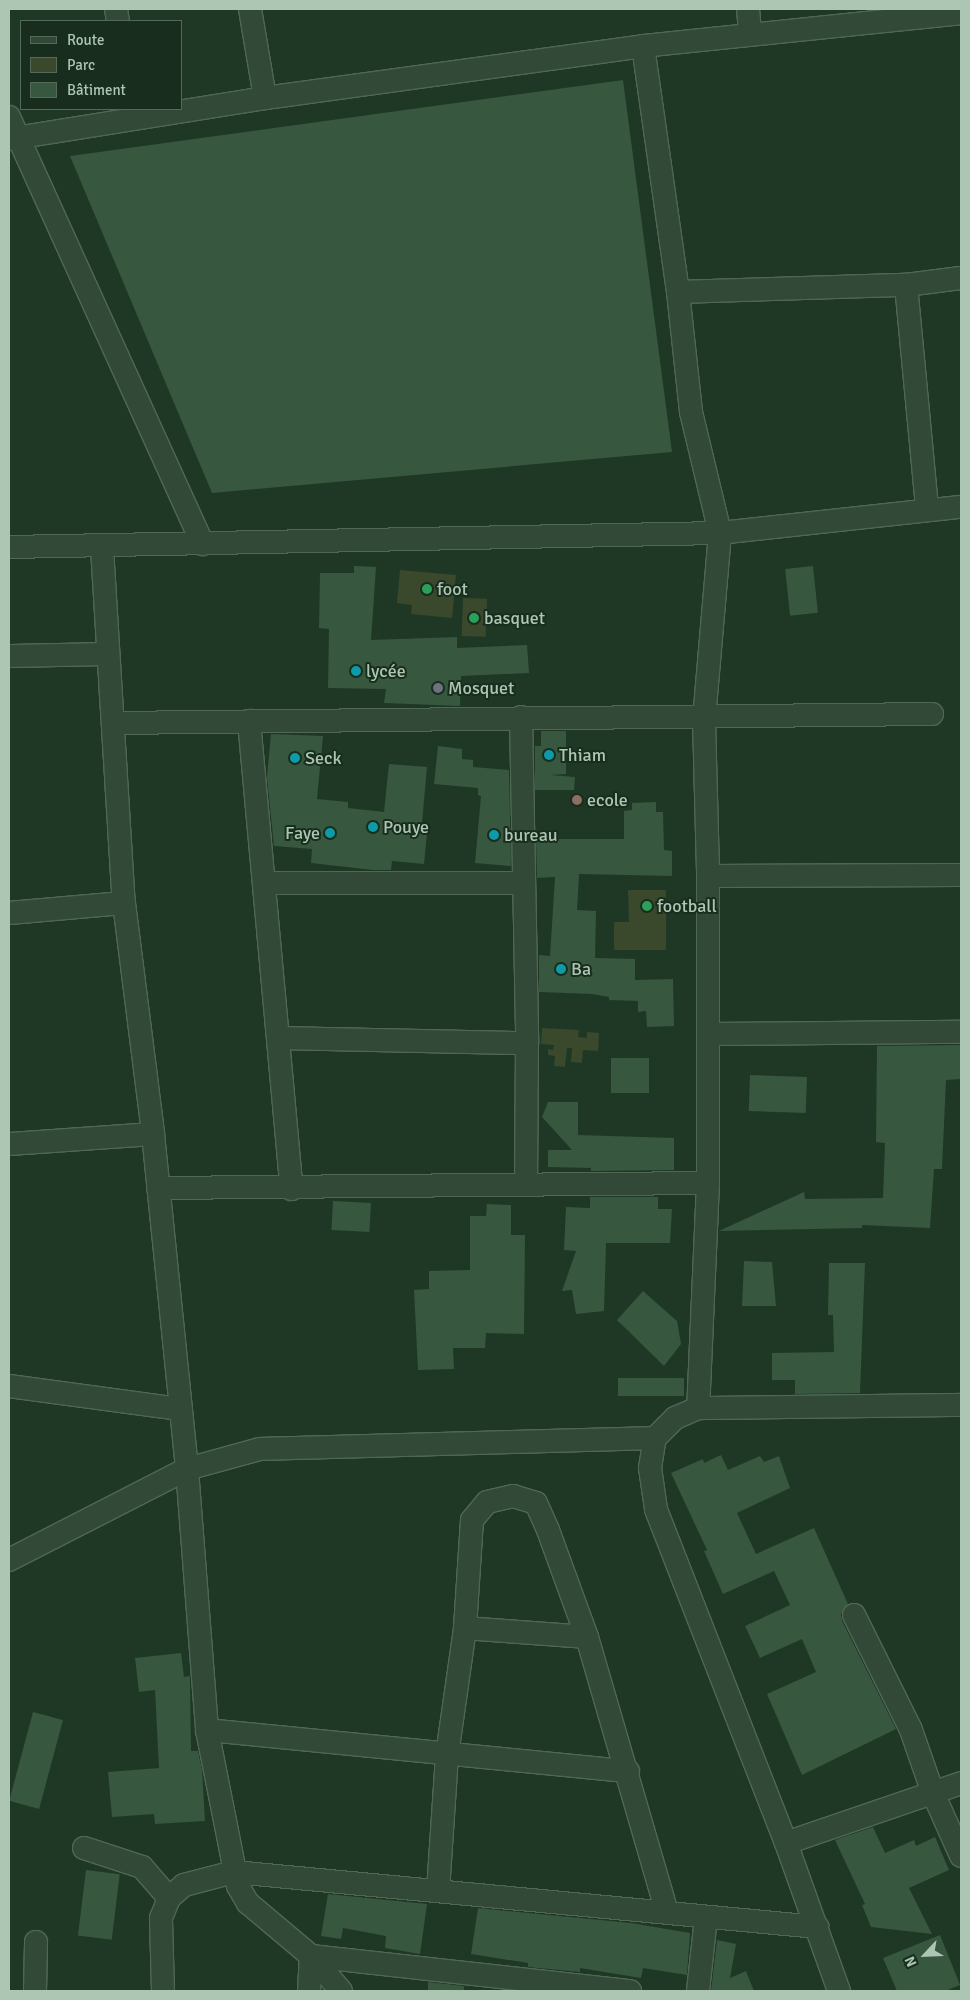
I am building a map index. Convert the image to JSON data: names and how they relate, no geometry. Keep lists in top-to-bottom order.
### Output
{
  "places": [
    "foot",
    "basquet",
    "lycée",
    "Mosquet",
    "Thiam",
    "Seck",
    "ecole",
    "Pouye",
    "Faye",
    "bureau",
    "football",
    "Ba"
  ],
  "legend": ["Route", "Parc", "Bâtiment"],
  "north": "bottom left"
}
